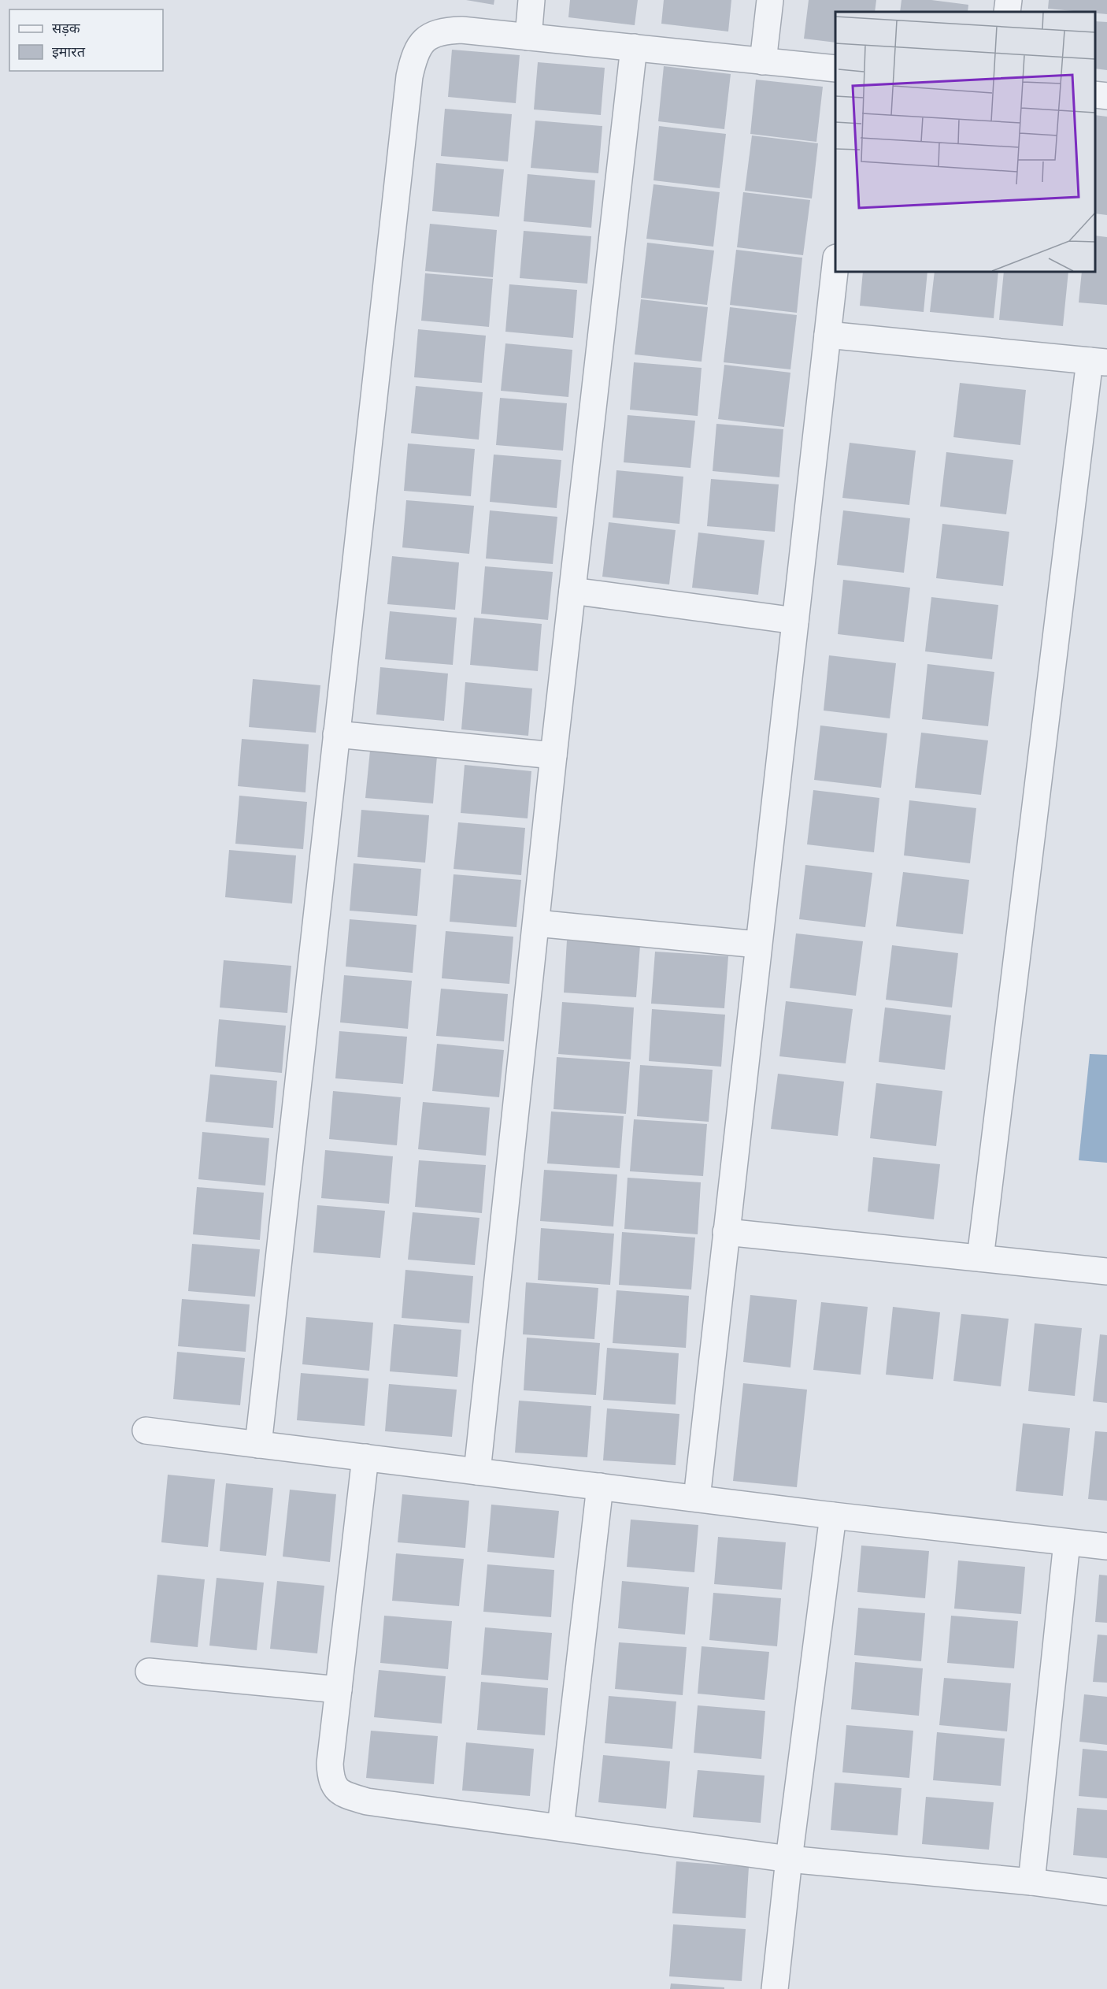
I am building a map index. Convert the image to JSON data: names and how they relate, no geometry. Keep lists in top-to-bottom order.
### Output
{
  "legend": ["सड़क", "इमारत"]
}
